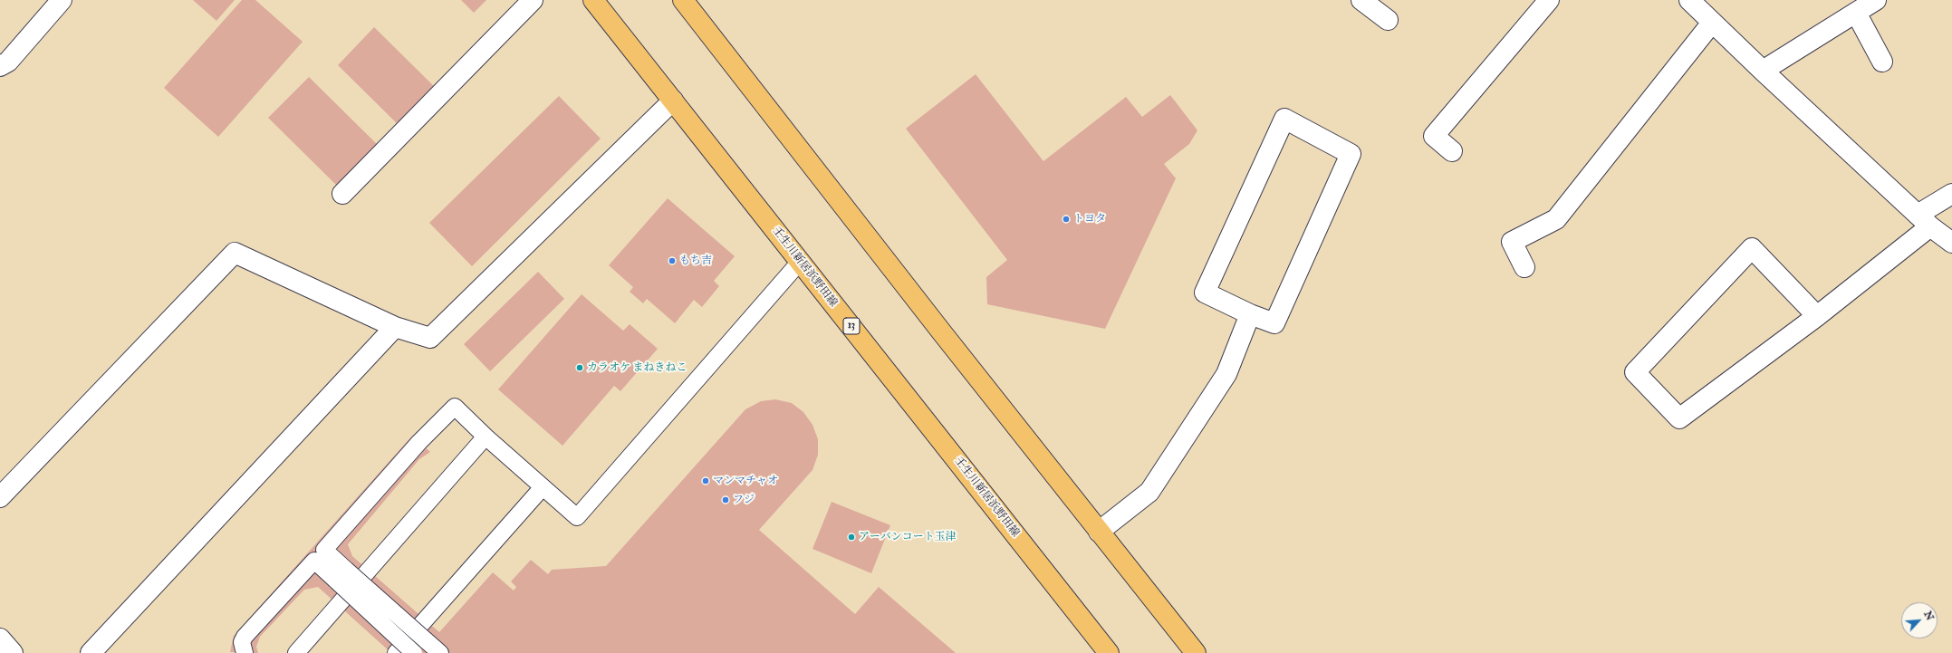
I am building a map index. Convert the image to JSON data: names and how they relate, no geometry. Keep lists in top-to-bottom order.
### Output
{
  "streets": {
    "main road": ["壬生川新居浜野田線", "13"]
  },
  "places": [
    "トヨタ",
    "もち吉",
    "カラオケ まねきねこ",
    "マンマチャオ",
    "フジ",
    "アーバンコート玉津"
  ],
  "north": "top right"
}
